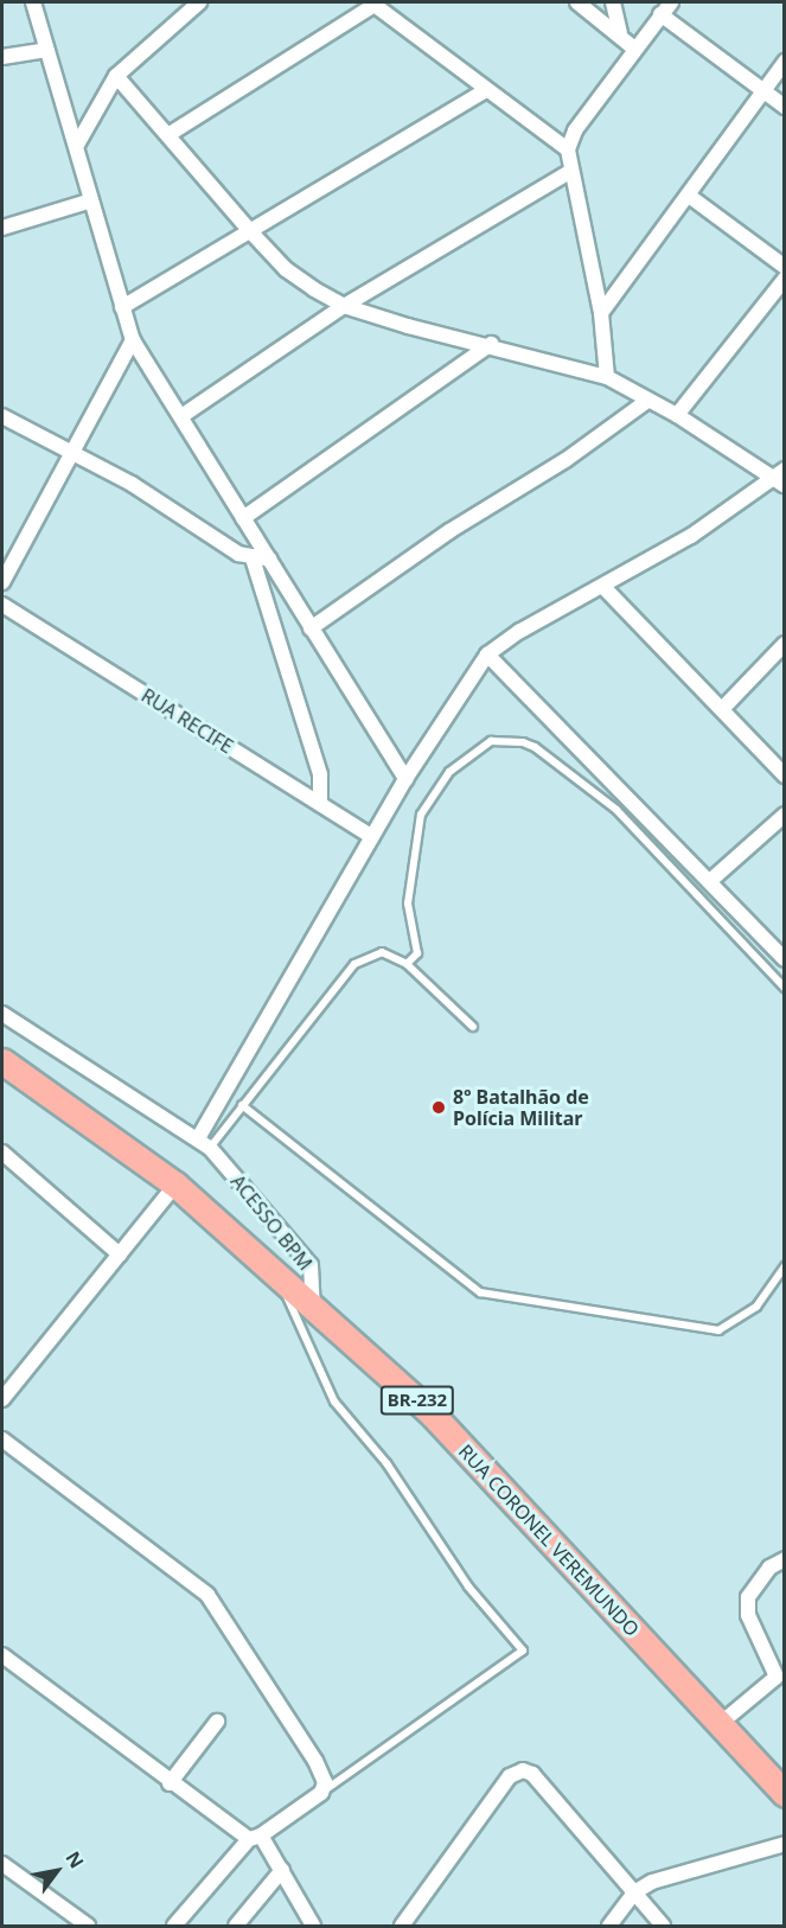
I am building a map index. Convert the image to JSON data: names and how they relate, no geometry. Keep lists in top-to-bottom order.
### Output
{
  "streets": {
    "highway": ["BR-232", "RUA CORONEL VEREMUNDO"],
    "street": ["RUA RECIFE", "ACESSO BPM"]
  },
  "crossings": [
    ["ACESSO BPM", "RUA CORONEL VEREMUNDO"]
  ],
  "places": ["8º Batalhão de Polícia Militar"],
  "north": "top right"
}
